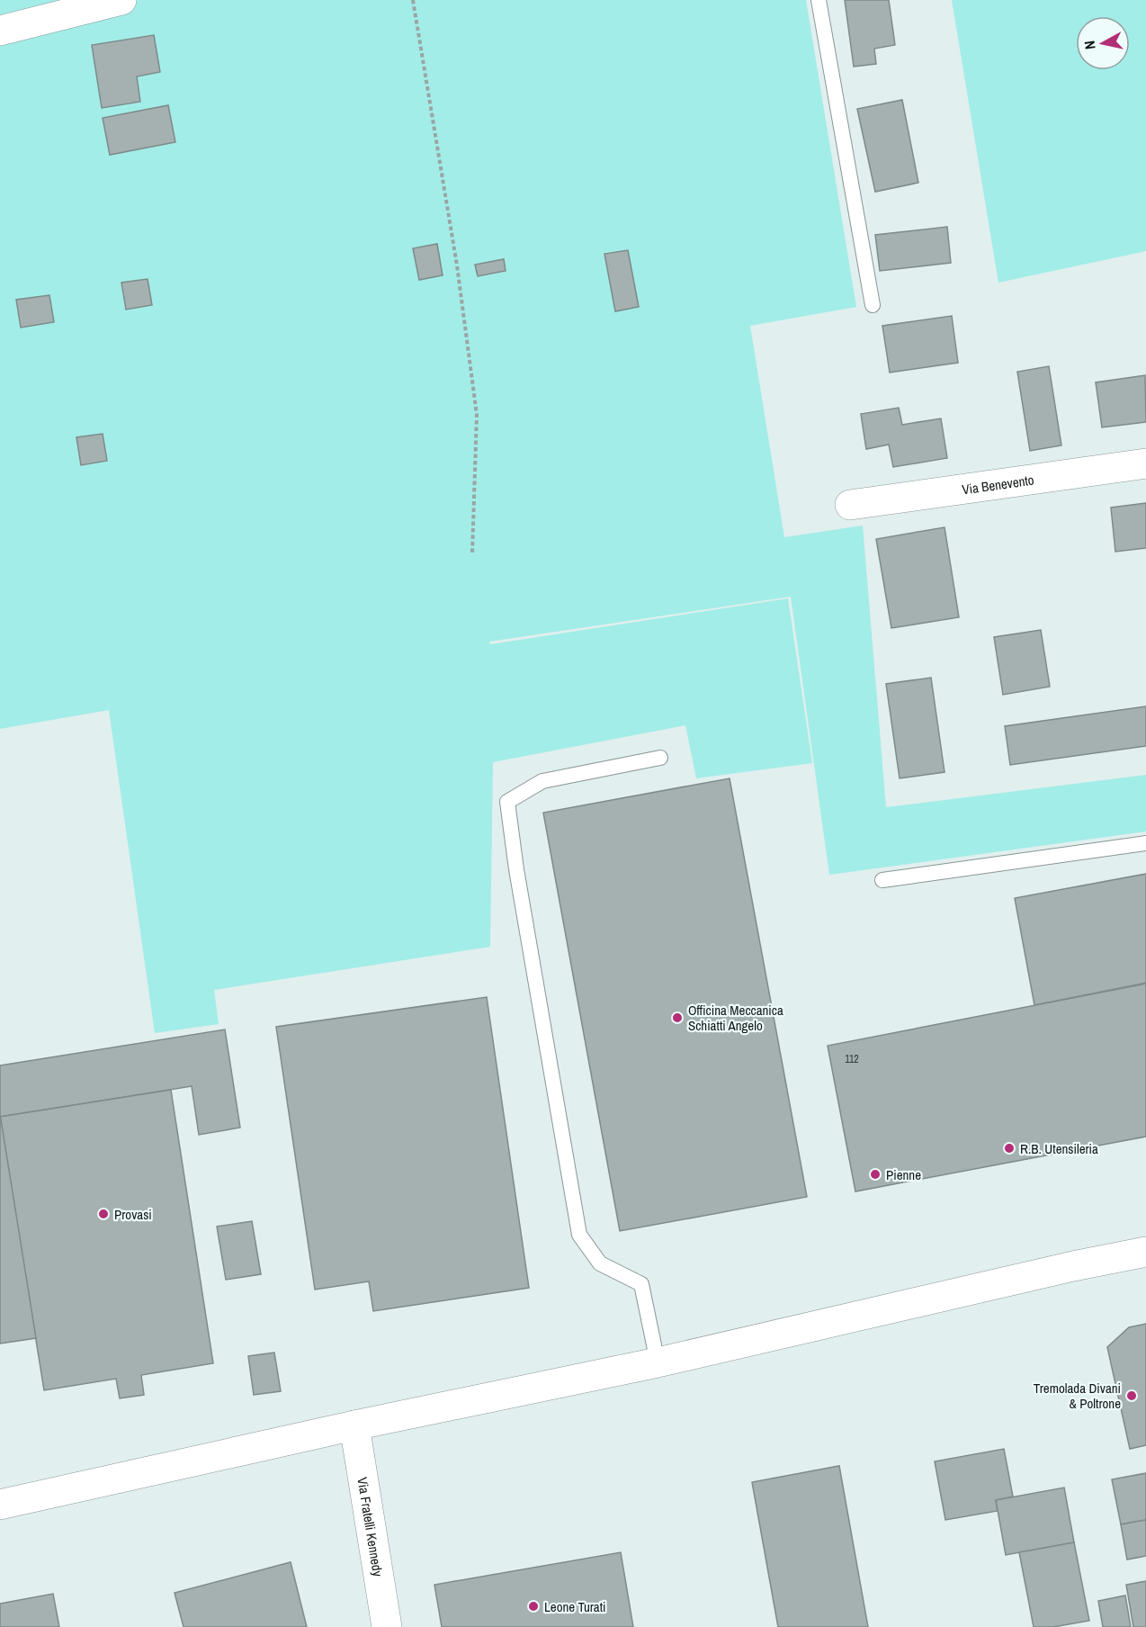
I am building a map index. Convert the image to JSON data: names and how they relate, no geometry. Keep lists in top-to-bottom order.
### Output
{
  "streets": {
    "street": ["Via Benevento", "Via Fratelli Kennedy"]
  },
  "places": [
    "Officina Meccanica Schiatti Angelo",
    "R.B. Utensileria",
    "Pienne",
    "Provasi",
    "Tremolada Divani & Poltrone",
    "Leone Turati"
  ],
  "house_numbers": ["112"],
  "north": "left"
}
